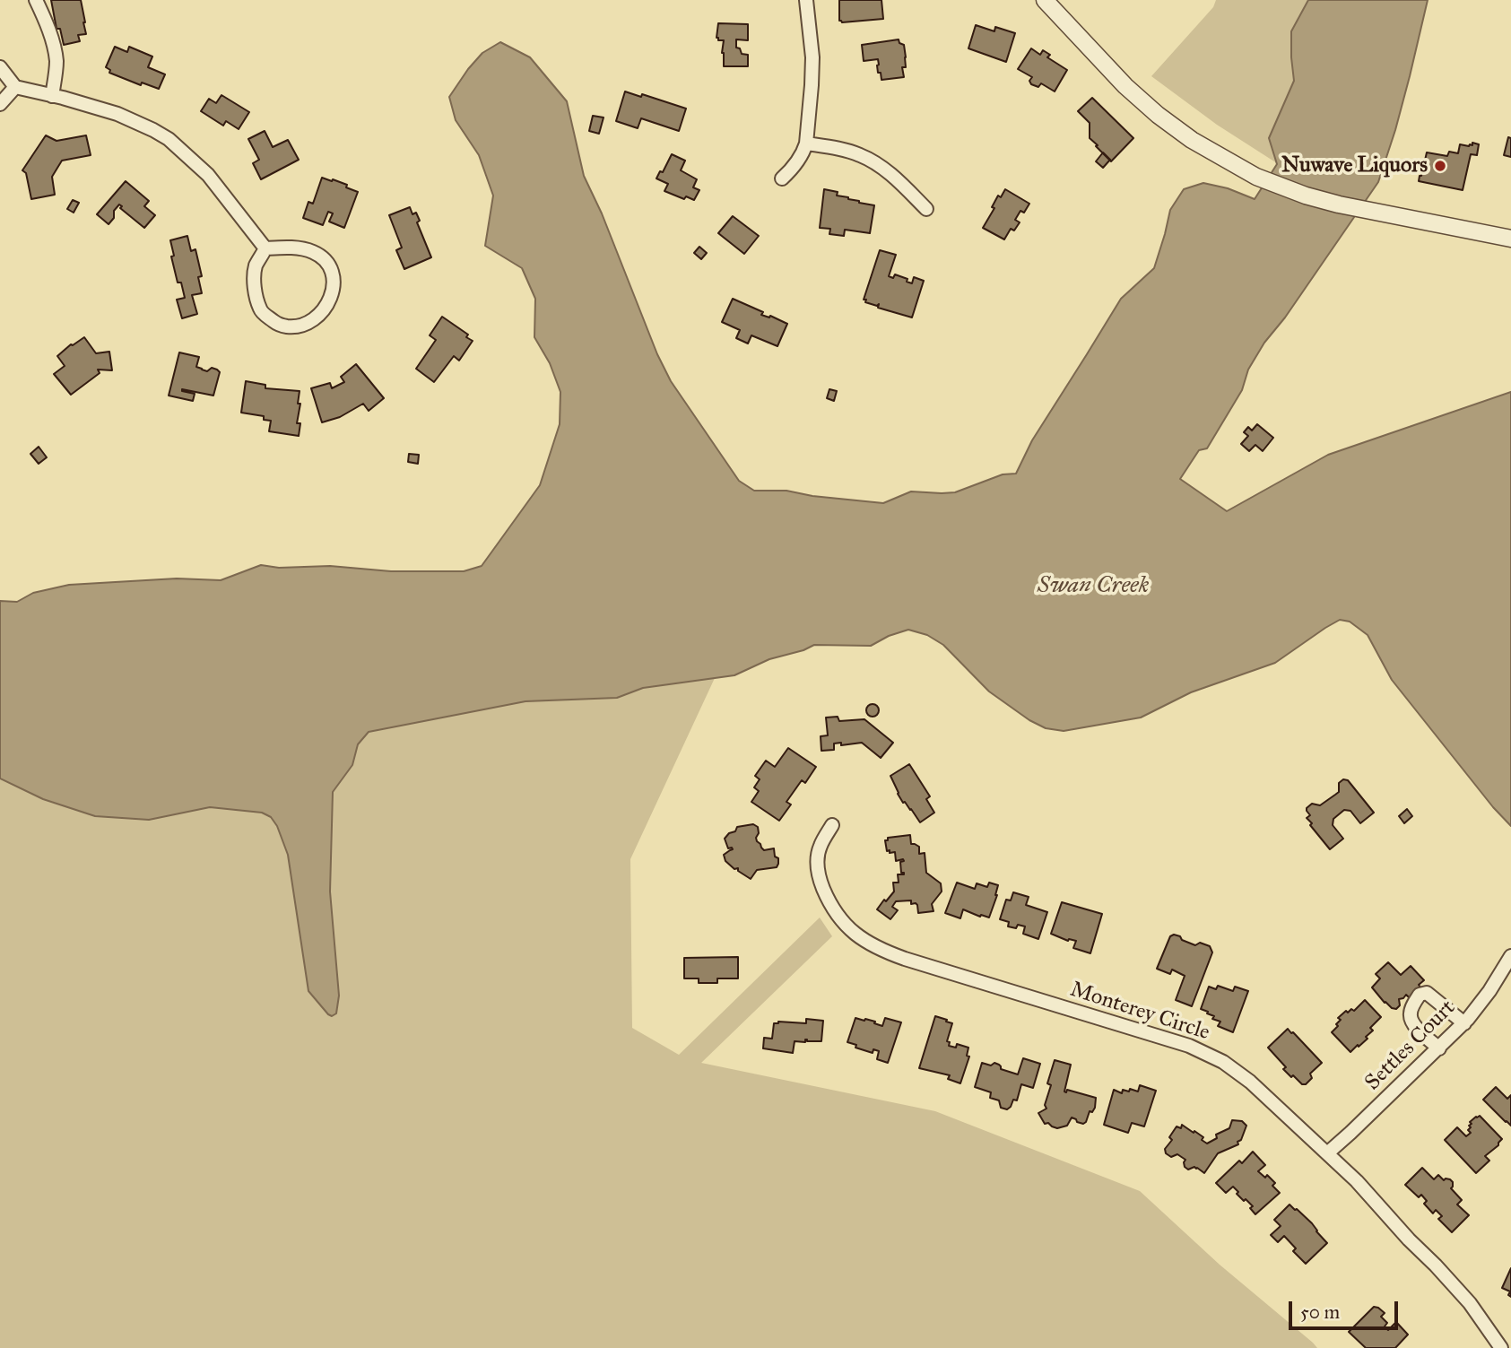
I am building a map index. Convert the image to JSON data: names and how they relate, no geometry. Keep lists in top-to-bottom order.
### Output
{
  "streets": {
    "street": ["Monterey Circle", "Settles Court"]
  },
  "crossings": [
    ["Monterey Circle", "Settles Court"]
  ],
  "water": ["Swan Creek"],
  "places": ["Nuwave Liquors"],
  "scale_bar": "50 m"
}
